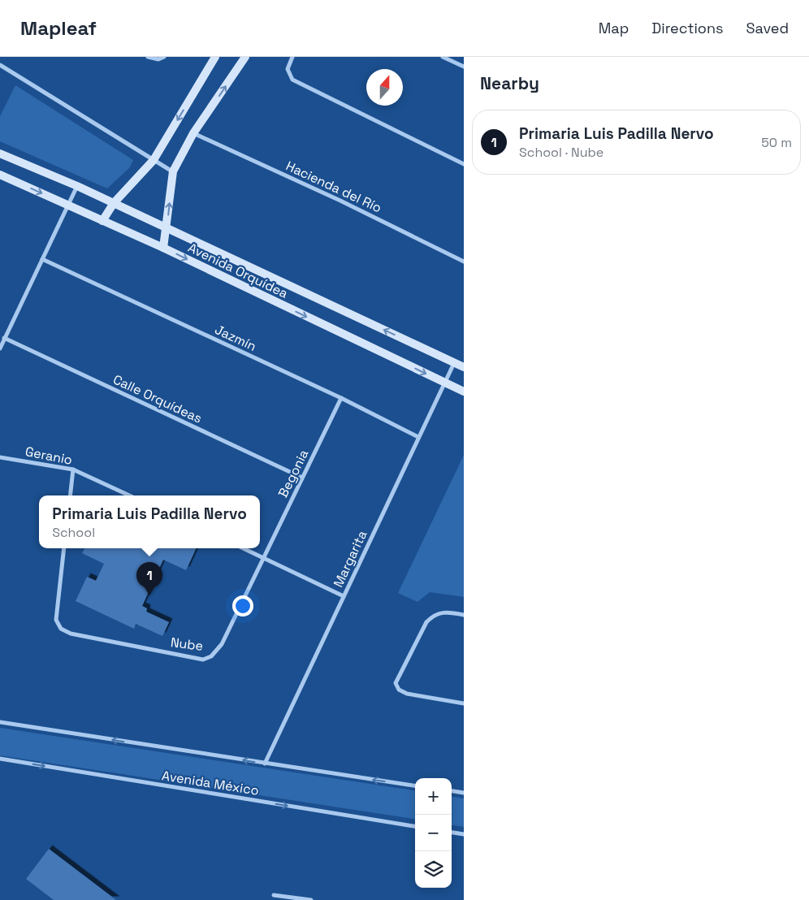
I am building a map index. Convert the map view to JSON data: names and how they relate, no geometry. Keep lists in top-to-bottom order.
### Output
{
  "streets": {
    "street": [
      "Hacienda del Río",
      "Avenida Orquídea",
      "Jazmín",
      "Calle Orquídeas",
      "Geranio",
      "Begonia",
      "Margarita",
      "Nube",
      "Avenida México"
    ]
  },
  "crossings": [
    ["Avenida Orquídea", "Margarita"],
    ["Jazmín", "Begonia"],
    ["Jazmín", "Margarita"],
    ["Calle Orquídeas", "Begonia"],
    ["Begonia", "Nube"],
    ["Margarita", "Avenida México"]
  ],
  "north": "top",
  "page": {
    "header": "Mapleaf",
    "nav": ["Map", "Directions", "Saved"],
    "heading": "Nearby",
    "list": [
      {
        "mark": "1",
        "name": "Primaria Luis Padilla Nervo",
        "note": "School · Nube",
        "value": "50 m"
      }
    ],
    "popup": ["Primaria Luis Padilla Nervo", "School"],
    "pins": "1",
    "map_buttons": ["+", "−"]
  }
}
